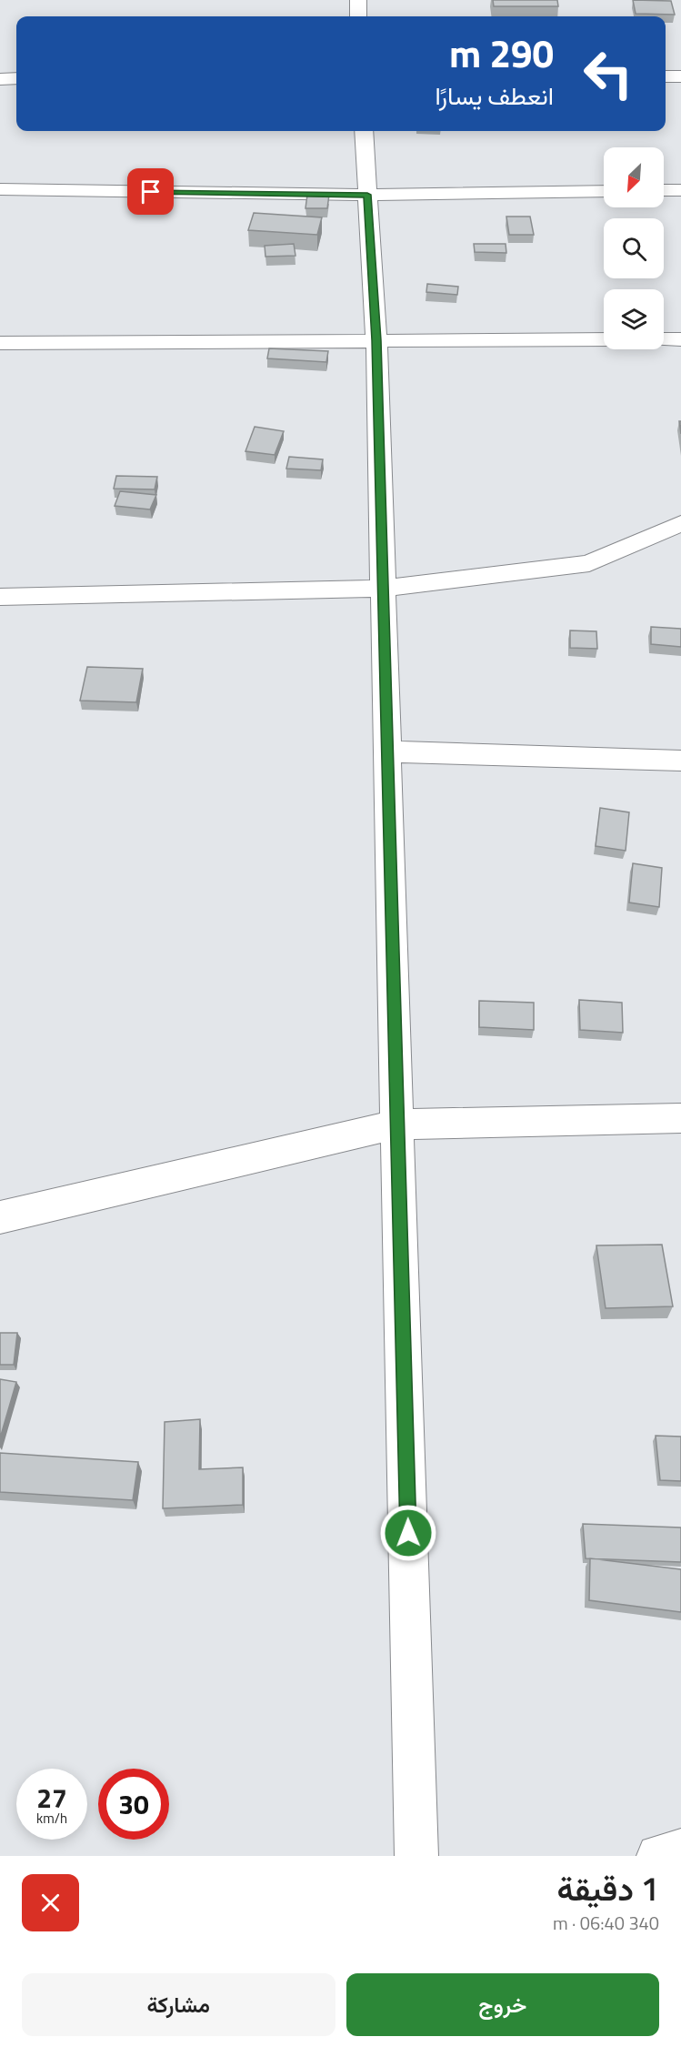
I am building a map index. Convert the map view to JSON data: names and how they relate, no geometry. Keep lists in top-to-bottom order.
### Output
{
  "north": "bottom left",
  "page": {
    "turn": ["290 m", "انعطف يسارًا"],
    "speed": "27 km/h",
    "limit": "30",
    "heading": ["1 دقيقة", "340 m · 06:40"],
    "buttons": ["خروج", "مشاركة"]
  }
}
